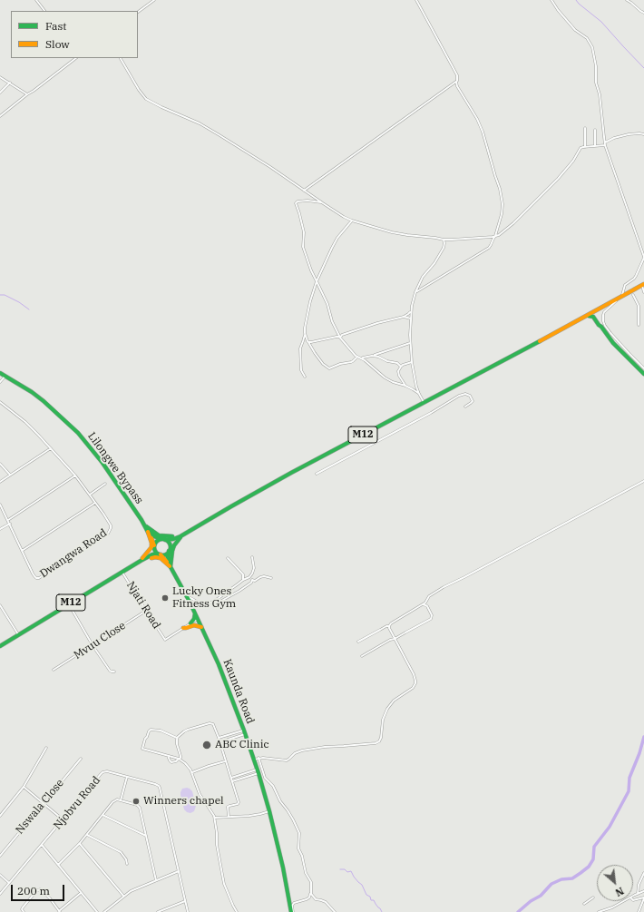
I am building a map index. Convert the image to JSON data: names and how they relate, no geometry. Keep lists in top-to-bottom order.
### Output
{
  "streets": {
    "main road": ["M12", "Lilongwe Bypass", "Kaunda Road"],
    "street": [
      "Dwangwa Road",
      "Njati Road",
      "Mvuu Close",
      "Njobvu Road",
      "Nswala Close"
    ]
  },
  "crossings": [
    ["M12", "Lilongwe Bypass"],
    ["M12", "Njati Road"],
    ["M12", "Kaunda Road"],
    ["Lilongwe Bypass", "Kaunda Road"],
    ["Njati Road", "Mvuu Close"]
  ],
  "places": ["Lucky Ones Fitness Gym", "ABC Clinic", "Winners chapel"],
  "legend": ["Fast", "Slow"],
  "scale_bar": "200 m",
  "north": "bottom right"
}
